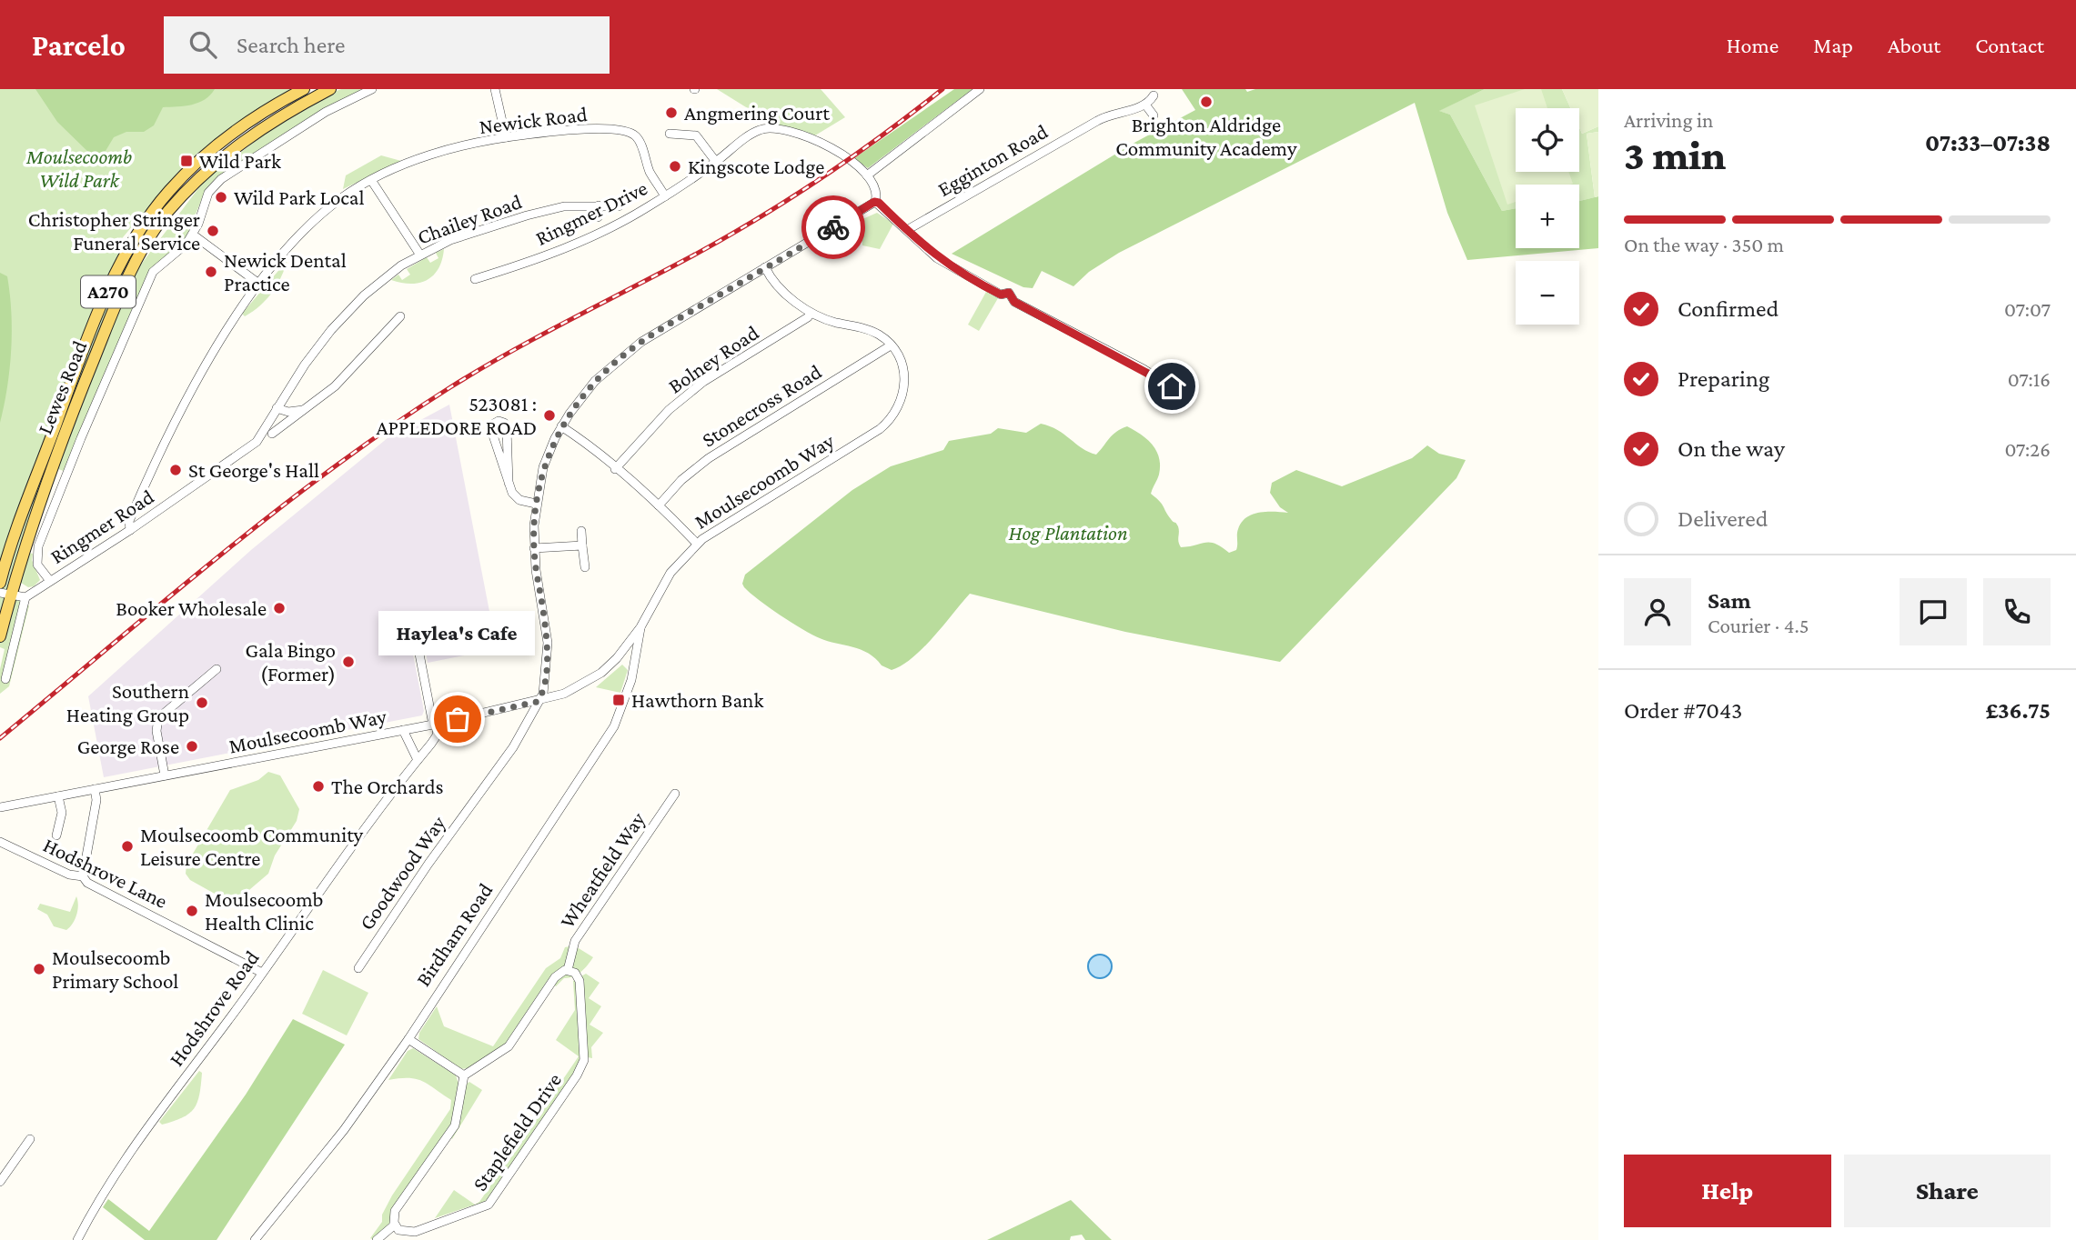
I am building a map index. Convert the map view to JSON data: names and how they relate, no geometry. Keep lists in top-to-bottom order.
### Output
{
  "streets": {
    "main road": ["A270", "Lewes Road"],
    "street": [
      "Newick Road",
      "Egginton Road",
      "Ringmer Drive",
      "Chailey Road",
      "Bolney Road",
      "Stonecross Road",
      "Moulsecoomb Way",
      "Ringmer Road",
      "Wheatfield Way",
      "Hodshrove Lane",
      "Goodwood Way",
      "Birdham Road",
      "Hodshrove Road",
      "Staplefield Drive"
    ]
  },
  "crossings": [
    ["Newick Road", "Ringmer Drive"],
    ["Newick Road", "Ringmer Road"],
    ["Chailey Road", "Ringmer Road"],
    ["Stonecross Road", "Moulsecoomb Way"],
    ["Moulsecoomb Way", "Goodwood Way"],
    ["Moulsecoomb Way", "Birdham Road"],
    ["Moulsecoomb Way", "Hodshrove Road"],
    ["Wheatfield Way", "Staplefield Drive"],
    ["Hodshrove Lane", "Hodshrove Road"]
  ],
  "parks": ["Moulsecoomb Wild Park", "Hog Plantation"],
  "places": {
    "other": [
      "Brighton Aldridge Community Academy",
      "Angmering Court",
      "Kingscote Lodge",
      "Wild Park Local",
      "Christopher Stringer Funeral Service",
      "Newick Dental Practice",
      "523081 : APPLEDORE ROAD",
      "St George's Hall",
      "Booker Wholesale",
      "Gala Bingo (Former)",
      "Southern Heating Group",
      "Haylea's Cafe",
      "George Rose",
      "The Orchards",
      "Moulsecoomb Community Leisure Centre",
      "Moulsecoomb Health Clinic",
      "Moulsecoomb Primary School"
    ],
    "transit": ["Wild Park", "Hawthorn Bank"]
  },
  "page": {
    "header": "Parcelo",
    "search": "Search here",
    "nav": [
      "Home",
      "Map",
      "About",
      "Contact"
    ],
    "heading": ["3 min", "Arriving in", "07:33–07:38"],
    "panel": [
      "Sam",
      "Courier · 4.5",
      "Order #7043",
      "£36.75"
    ],
    "map_buttons": ["+", "−"],
    "bar": "On the way · 350 m",
    "list": [
      ["Confirmed", "07:07"],
      ["Preparing", "07:16"],
      ["On the way", "07:26"],
      "Delivered"
    ],
    "bubble": "Haylea's Cafe",
    "buttons": ["Help", "Share"]
  }
}
